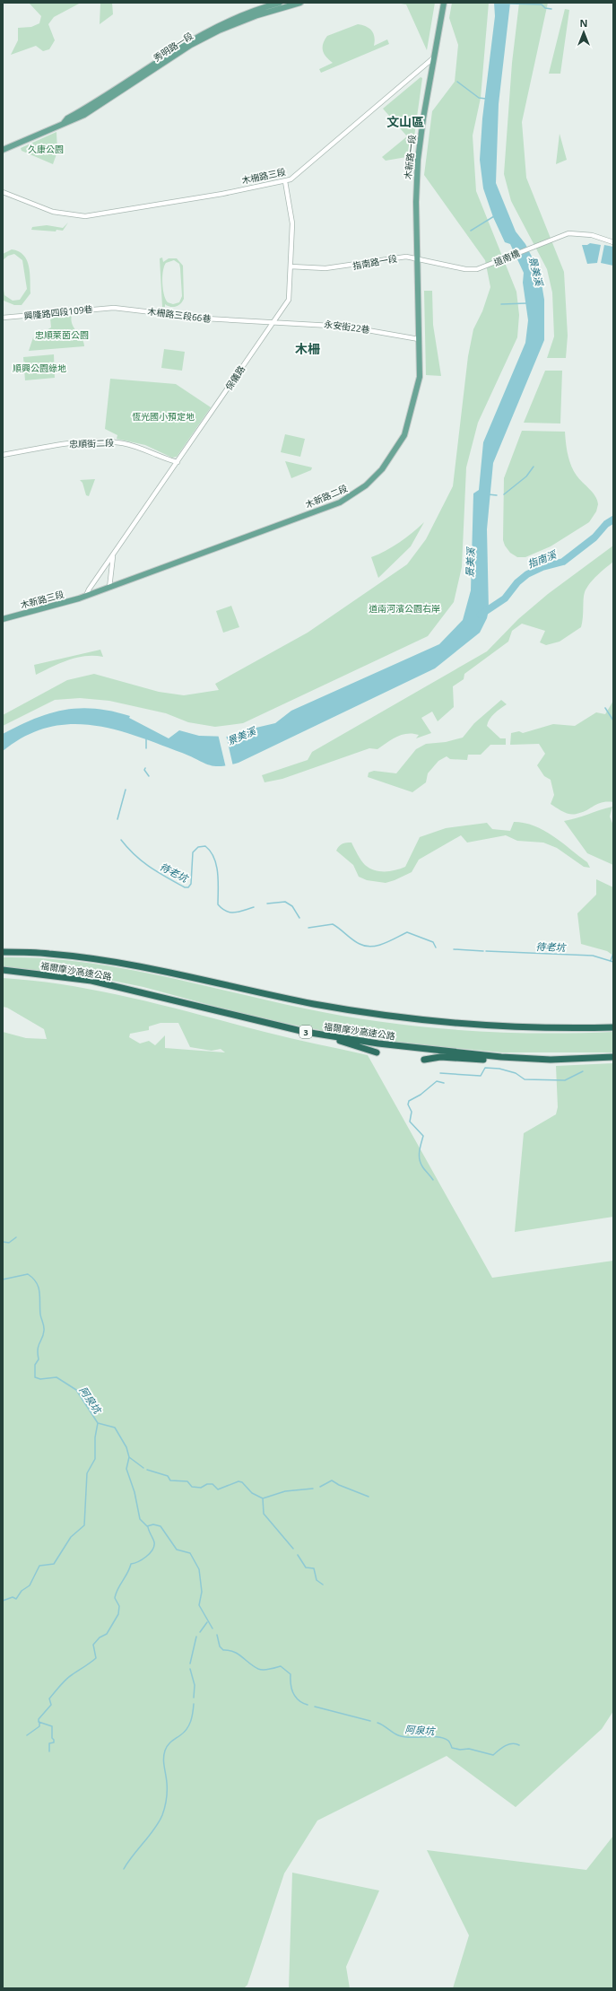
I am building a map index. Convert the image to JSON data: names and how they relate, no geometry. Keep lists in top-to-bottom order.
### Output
{
  "streets": {
    "highway": ["福爾摩沙高速公路", "3"],
    "main road": [
      "秀明路一段",
      "木新路一段",
      "木新路二段",
      "木新路三段"
    ],
    "street": [
      "木柵路三段",
      "道南橋",
      "指南路一段",
      "興隆路四段109巷",
      "木柵路三段66巷",
      "永安街22巷",
      "保儀路",
      "忠順街二段"
    ]
  },
  "crossings": [
    ["木新路一段", "木柵路三段"],
    ["木新路一段", "指南路一段"],
    ["木新路一段", "木新路二段"],
    ["木柵路三段", "保儀路"],
    ["道南橋", "指南路一段"],
    ["指南路一段", "保儀路"],
    ["指南路一段", "木新路二段"],
    ["興隆路四段109巷", "木柵路三段66巷"],
    ["木柵路三段66巷", "永安街22巷"],
    ["木柵路三段66巷", "保儀路"],
    ["永安街22巷", "保儀路"],
    ["永安街22巷", "木新路二段"],
    ["保儀路", "忠順街二段"],
    ["保儀路", "木新路二段"],
    ["保儀路", "木新路三段"],
    ["木新路二段", "木新路三段"]
  ],
  "districts": ["文山區", "木柵"],
  "water": [
    "景美溪",
    "指南溪",
    "待老坑",
    "阿泉坑"
  ],
  "parks": [
    "久康公園",
    "忠順萊茵公園",
    "順興公園綠地",
    "恆光國小預定地",
    "道南河濱公園右岸"
  ],
  "north": "top"
}
